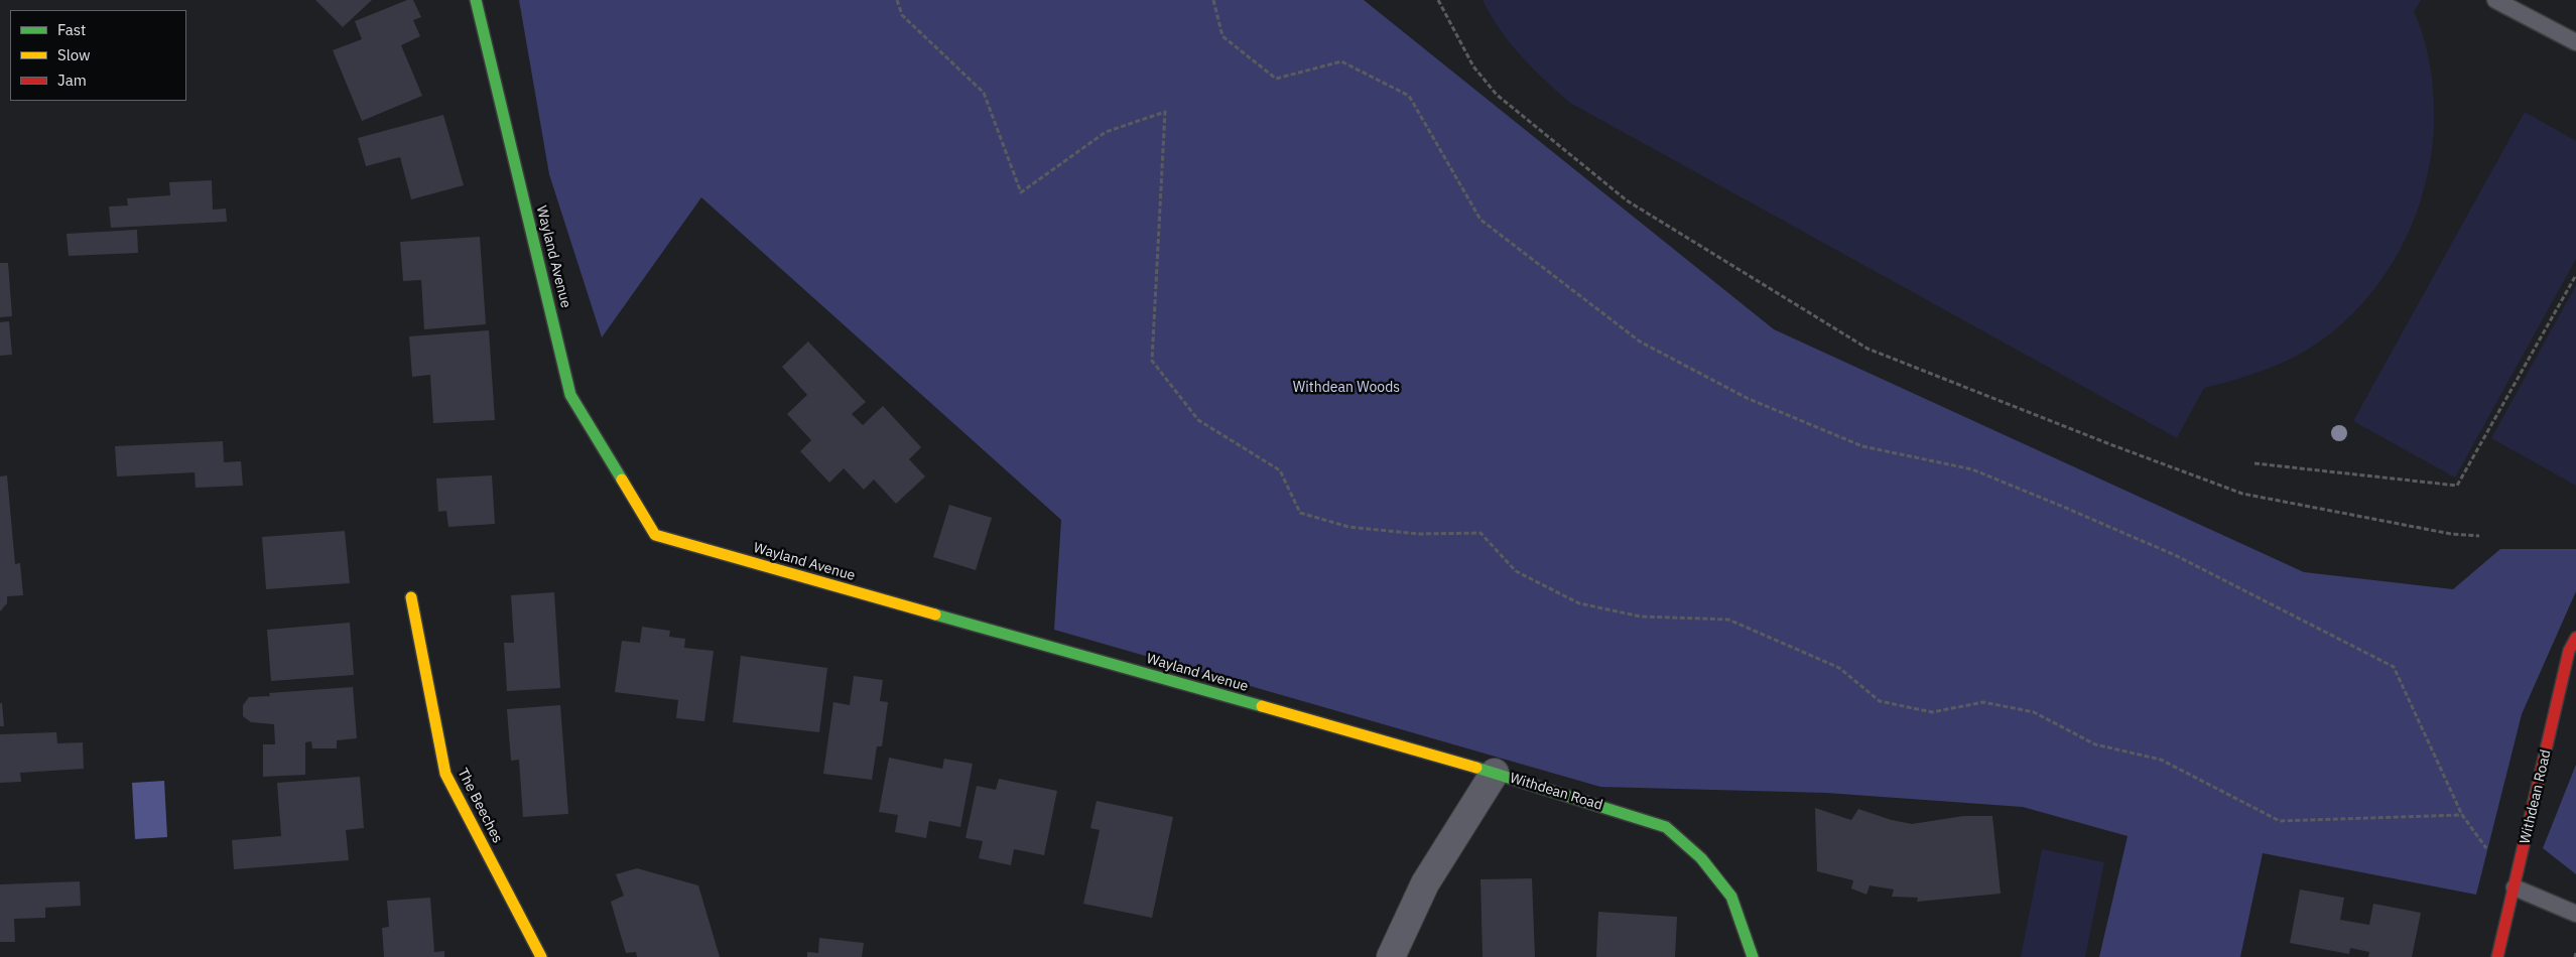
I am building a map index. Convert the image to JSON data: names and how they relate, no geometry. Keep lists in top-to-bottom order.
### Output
{
  "streets": {
    "street": ["Wayland Avenue", "Withdean Road", "The Beeches"]
  },
  "crossings": [
    ["Wayland Avenue", "Withdean Road"]
  ],
  "parks": ["Withdean Woods"],
  "legend": ["Fast", "Slow", "Jam"]
}
